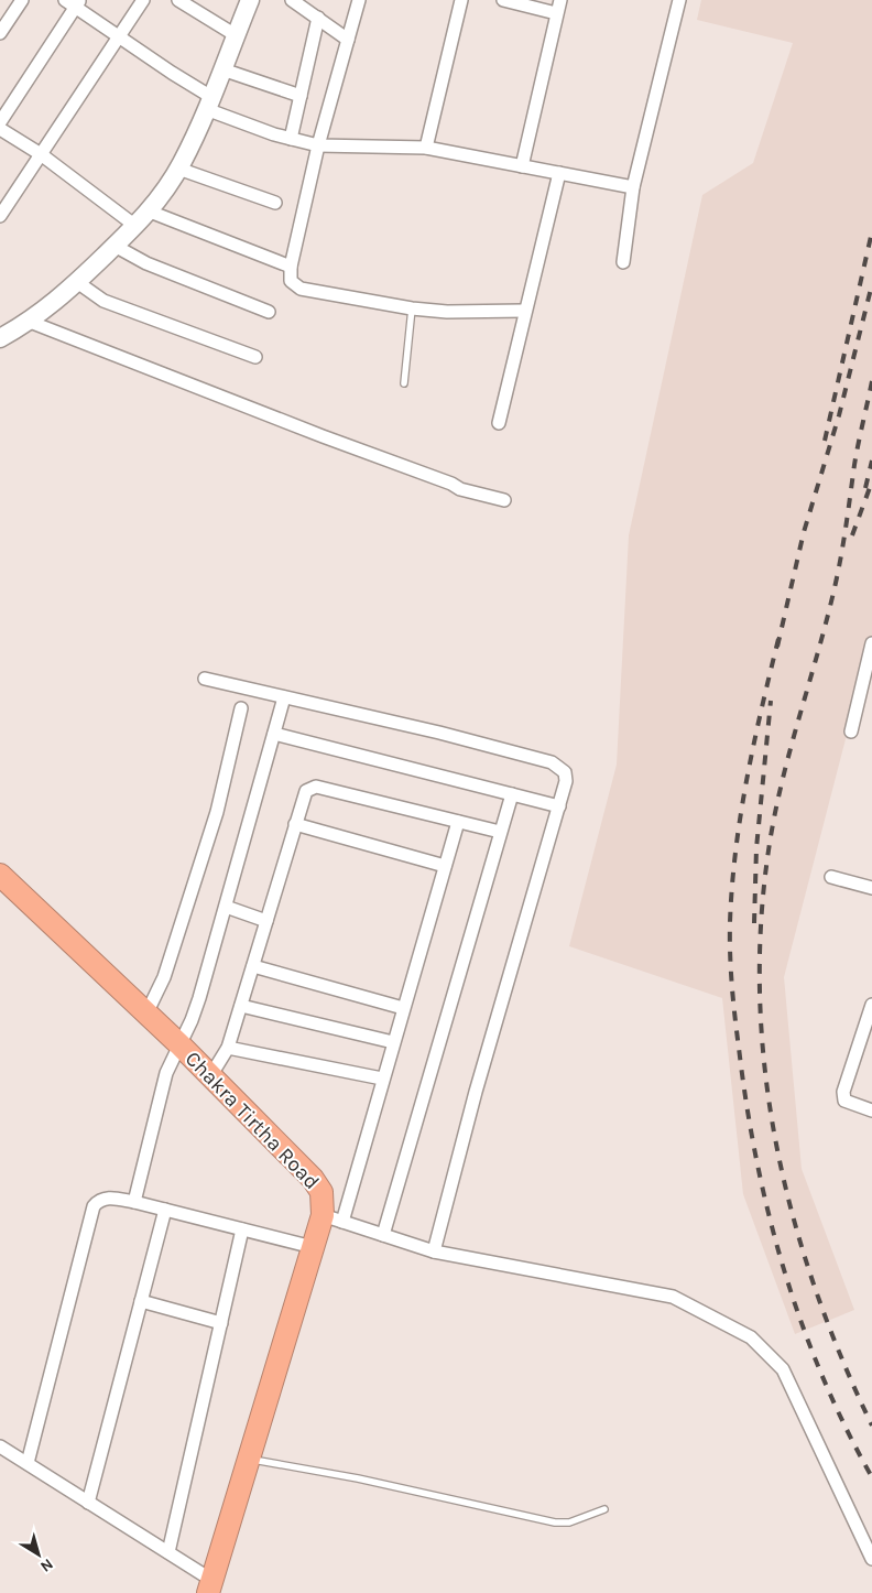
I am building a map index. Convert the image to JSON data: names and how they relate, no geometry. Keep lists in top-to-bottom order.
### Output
{
  "streets": {
    "highway": ["Chakra Tirtha Road"]
  },
  "north": "bottom right"
}
